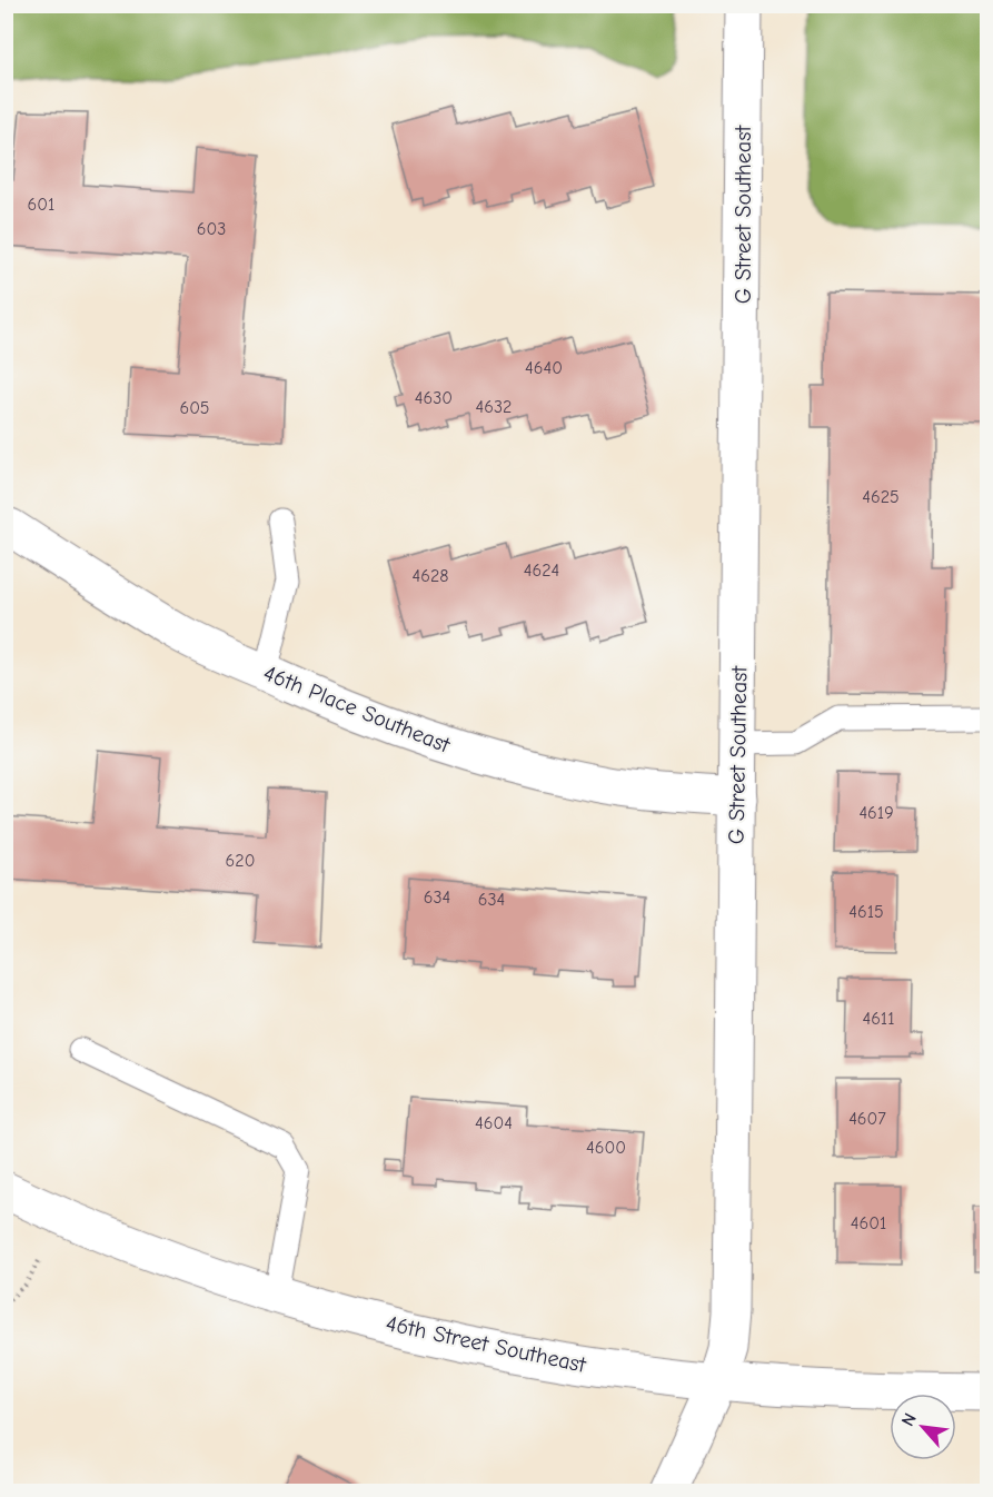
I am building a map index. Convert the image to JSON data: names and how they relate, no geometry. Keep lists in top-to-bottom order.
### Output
{
  "streets": {
    "street": ["G Street Southeast", "46th Place Southeast", "46th Street Southeast"]
  },
  "crossings": [
    ["G Street Southeast", "46th Place Southeast"],
    ["G Street Southeast", "46th Street Southeast"]
  ],
  "house_numbers": [
    "601",
    "603",
    "4640",
    "4630",
    "4632",
    "605",
    "4625",
    "4624",
    "4628",
    "4619",
    "620",
    "634",
    "634",
    "4615",
    "4611",
    "4607",
    "4604",
    "4600",
    "4601"
  ],
  "north": "top left"
}
